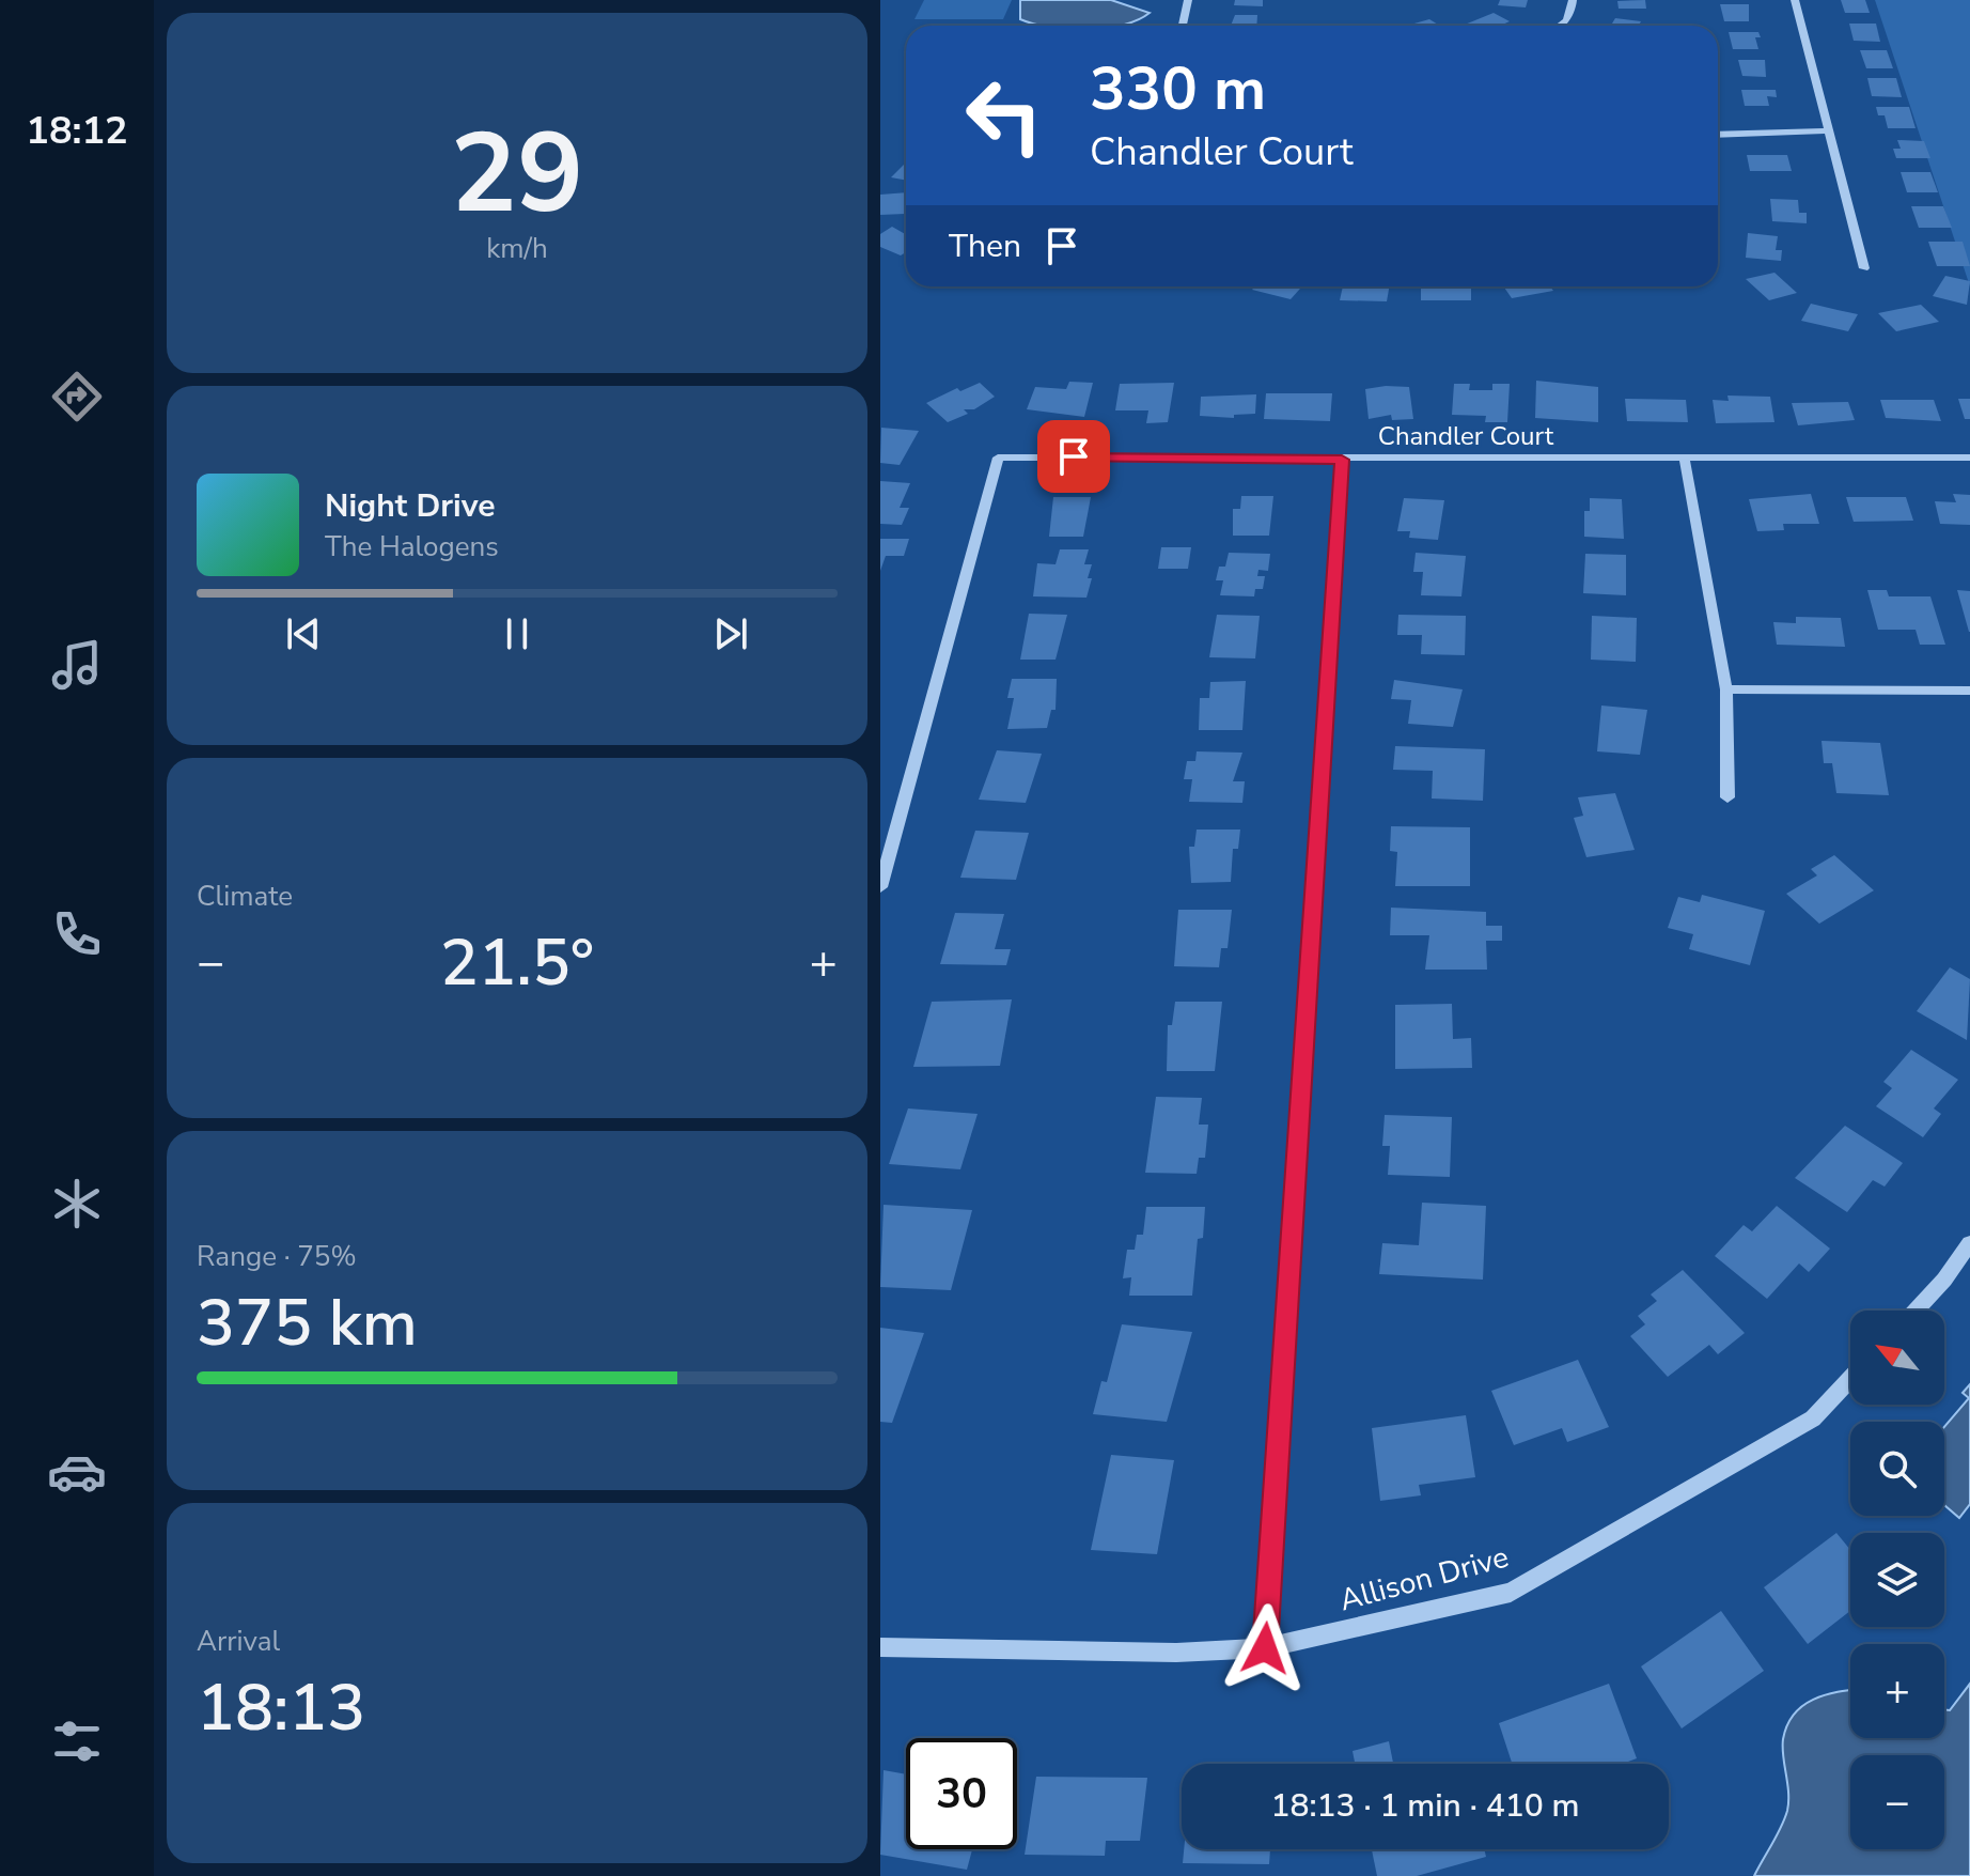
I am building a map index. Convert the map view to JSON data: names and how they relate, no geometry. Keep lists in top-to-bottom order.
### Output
{
  "streets": {
    "street": ["Chandler Court", "Allison Drive"]
  },
  "north": "top left",
  "page": {
    "tabs": "18:12",
    "tile": [
      ["29", "km/h"],
      "Climate",
      ["Range · 75%", "375 km"],
      ["Arrival", "18:13"]
    ],
    "turn": ["330 m", "Chandler Court"],
    "then": "Then",
    "song": ["Night Drive", "The Halogens"],
    "heat": ["−", "21.5°", "+"],
    "map_buttons": ["+", "−"],
    "limit": "30",
    "trip": "18:13 · 1 min · 410 m"
  }
}
